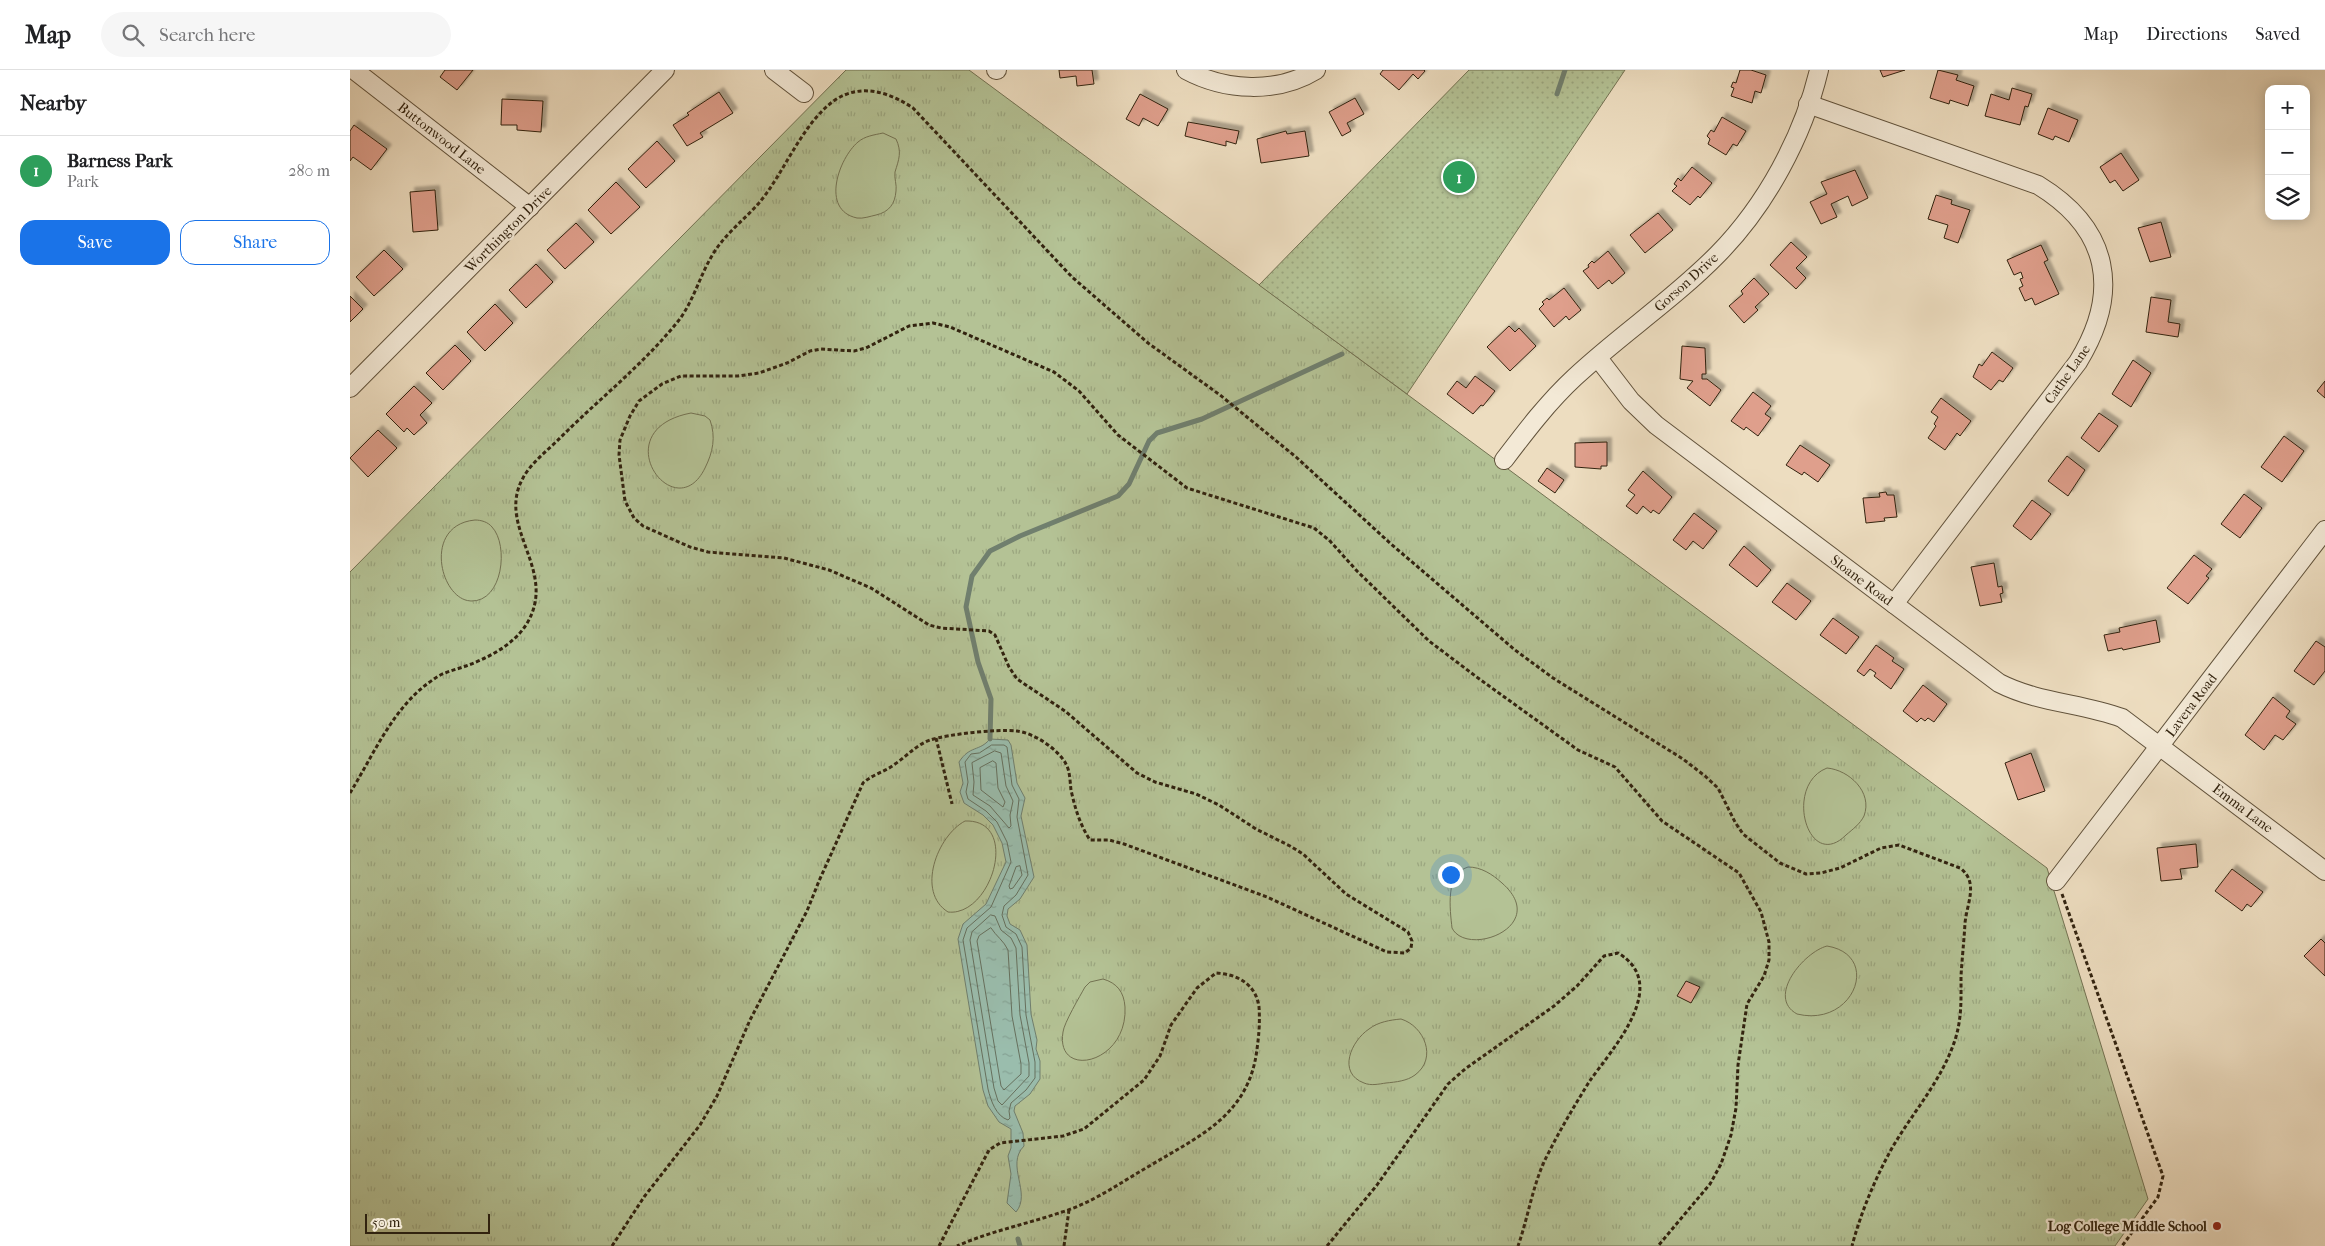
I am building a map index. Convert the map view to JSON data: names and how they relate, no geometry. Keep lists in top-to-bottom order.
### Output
{
  "streets": {
    "street": [
      "Buttonwood Lane",
      "Worthington Drive",
      "Gorson Drive",
      "Cathe Lane",
      "Sloane Road",
      "Lavera Road",
      "Emma Lane"
    ]
  },
  "crossings": [
    ["Buttonwood Lane", "Worthington Drive"],
    ["Gorson Drive", "Cathe Lane"],
    ["Gorson Drive", "Sloane Road"],
    ["Cathe Lane", "Sloane Road"],
    ["Sloane Road", "Lavera Road"],
    ["Sloane Road", "Emma Lane"],
    ["Lavera Road", "Emma Lane"]
  ],
  "places": ["Log College Middle School"],
  "scale_bar": "50 m",
  "page": {
    "header": "Map",
    "search": "Search here",
    "nav": ["Map", "Directions", "Saved"],
    "heading": "Nearby",
    "map_buttons": ["+", "−"],
    "list": [
      {
        "mark": "1",
        "name": "Barness Park",
        "note": "Park",
        "value": "280 m"
      }
    ],
    "pins": "1",
    "buttons": ["Save", "Share"],
    "scale": "50 m"
  }
}
